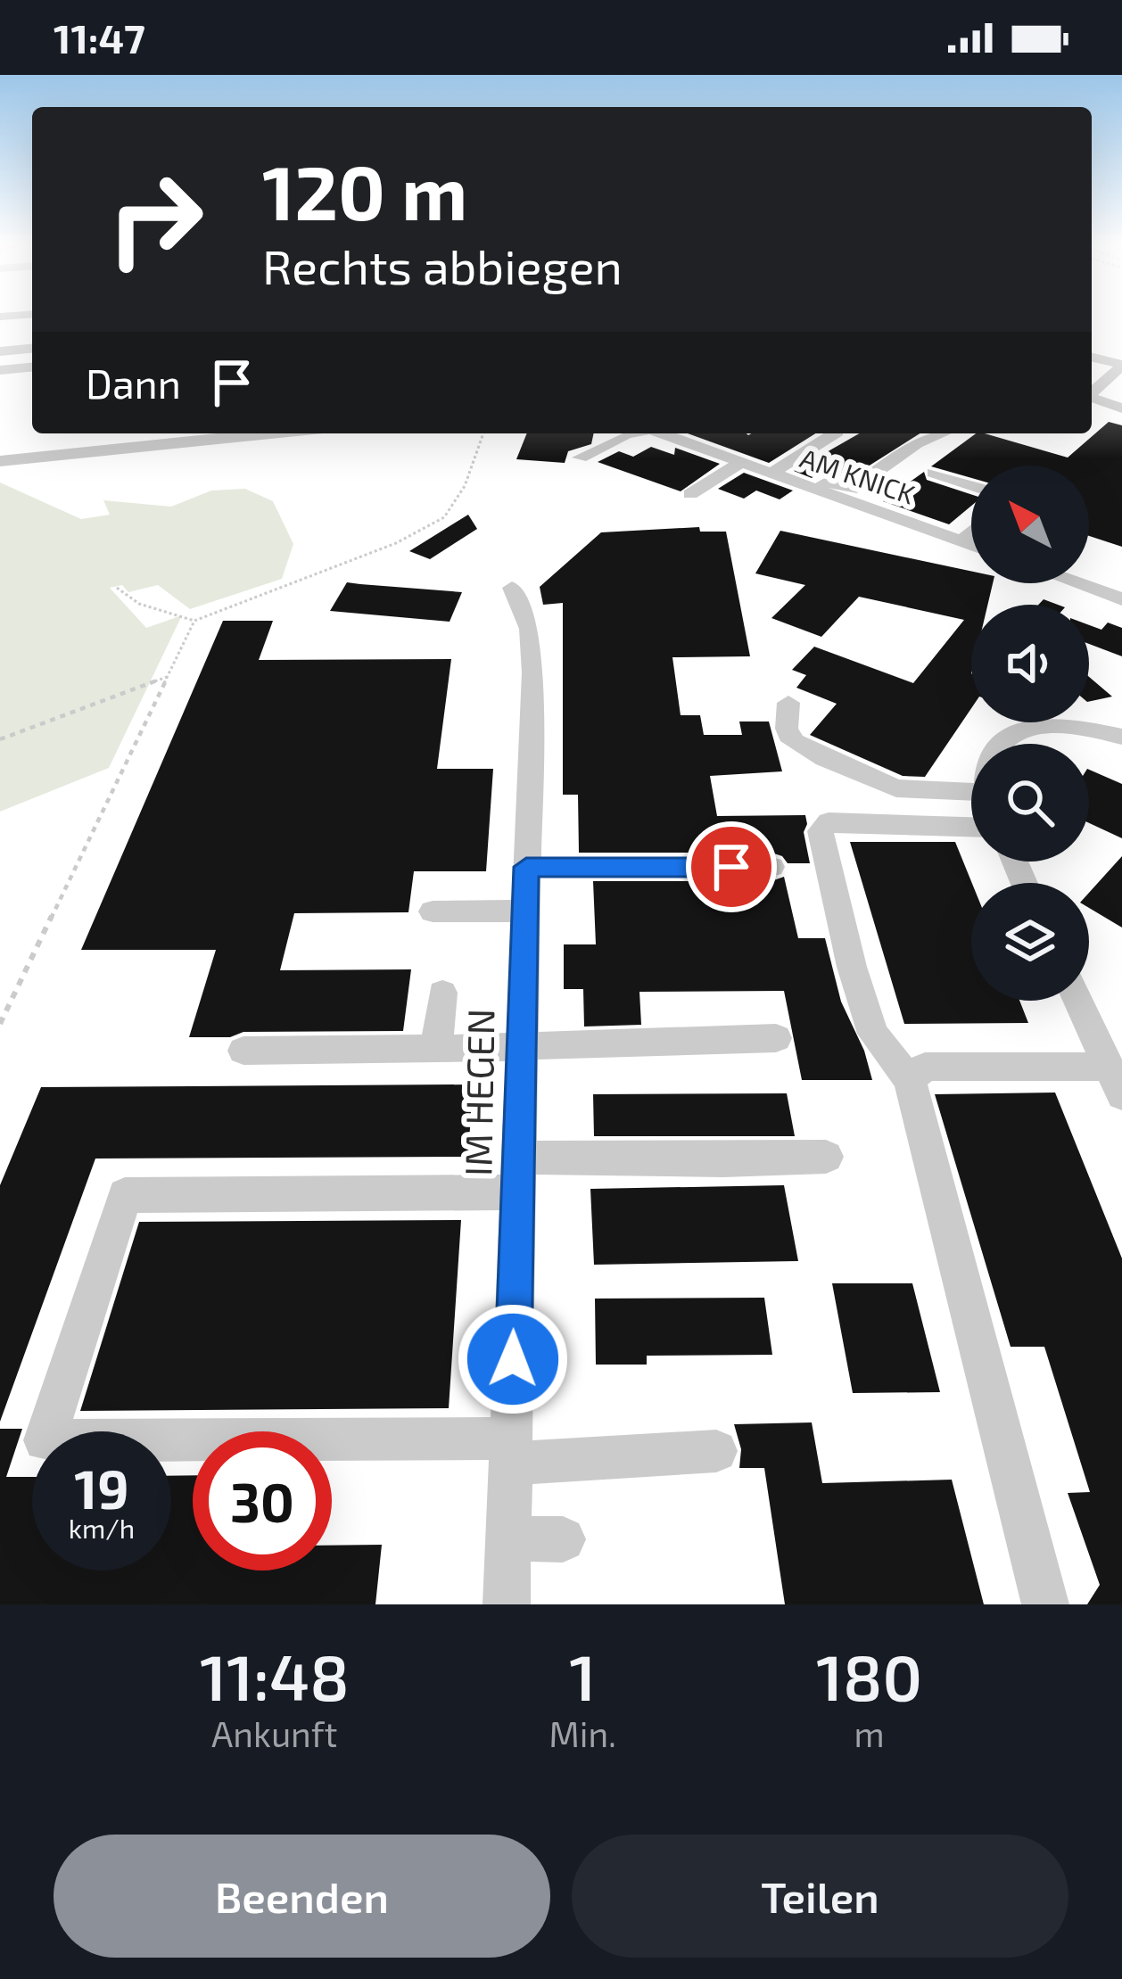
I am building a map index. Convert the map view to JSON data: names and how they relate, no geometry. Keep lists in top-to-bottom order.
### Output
{
  "streets": {
    "street": ["AM KNICK", "IM HEGEN"]
  },
  "north": "top left",
  "page": {
    "status": "11:47",
    "turn": ["120 m", "Rechts abbiegen"],
    "then": "Dann",
    "speed": "19 km/h",
    "limit": "30",
    "eta": [
      "11:48",
      "Ankunft",
      "1",
      "Min.",
      "180",
      "m"
    ],
    "buttons": ["Beenden", "Teilen"]
  }
}
